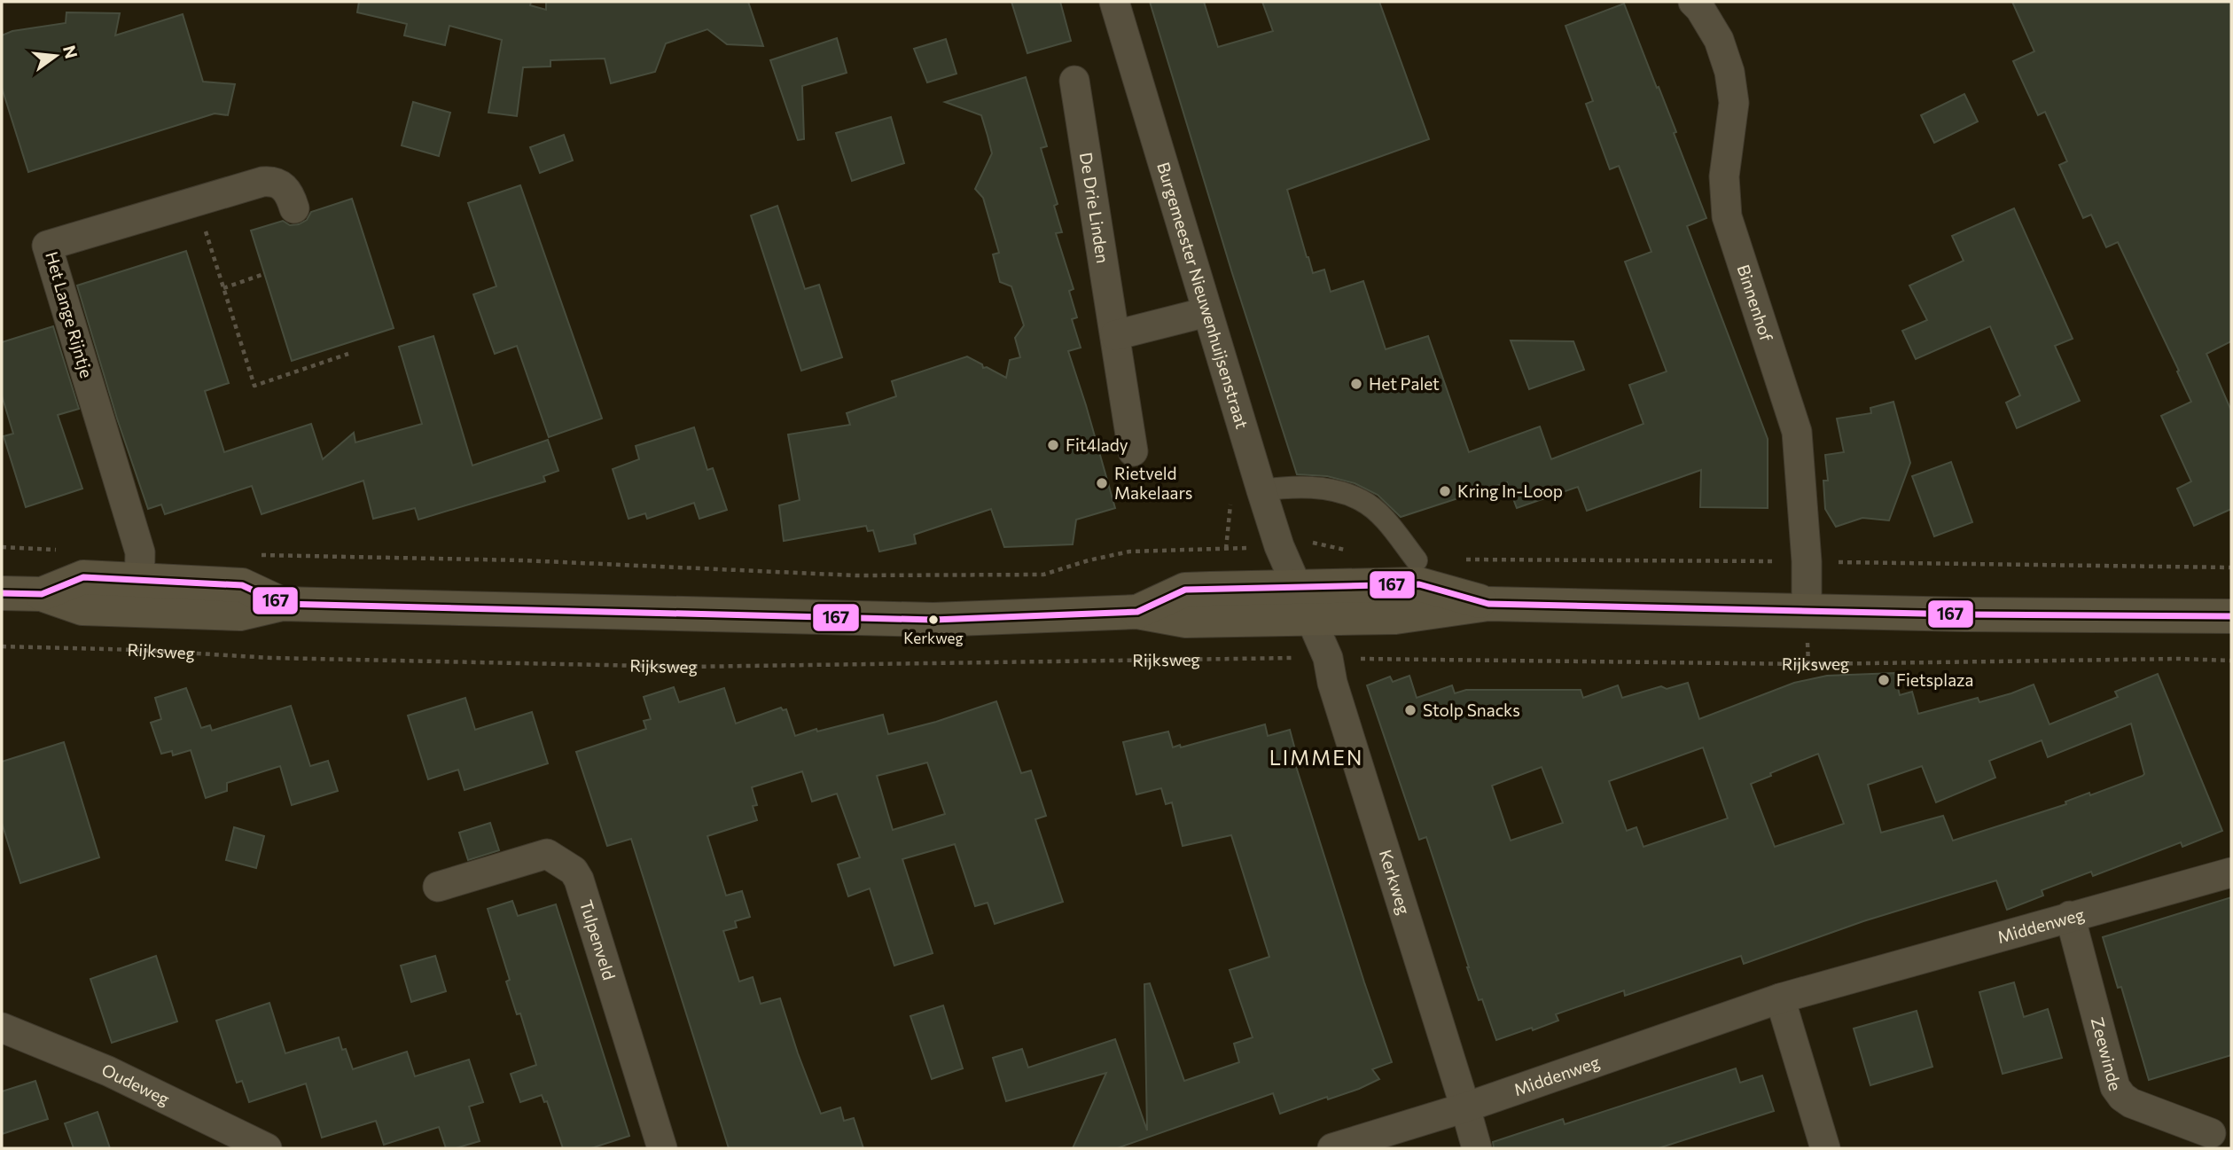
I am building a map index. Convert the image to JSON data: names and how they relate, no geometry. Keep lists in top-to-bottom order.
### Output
{
  "streets": {
    "street": [
      "De Drie Linden",
      "Burgemeester Nieuwenhuijsenstraat",
      "Binnenhof",
      "Het Lange Rijntje",
      "Kerkweg",
      "Middenweg",
      "Tulpenveld",
      "Zeewinde",
      "Oudeweg"
    ],
    "path": ["Rijksweg"]
  },
  "crossings": [
    ["Burgemeester Nieuwenhuijsenstraat", "Kerkweg"],
    ["Rijksweg", "Kerkweg"],
    ["Kerkweg", "Middenweg"],
    ["Middenweg", "Zeewinde"]
  ],
  "districts": ["LIMMEN"],
  "places": [
    "Het Palet",
    "Fit4lady",
    "Rietveld Makelaars",
    "Kring In-Loop",
    "Kerkweg",
    "Fietsplaza",
    "Stolp Snacks"
  ],
  "lines": ["transit line 167"],
  "north": "right"
}
